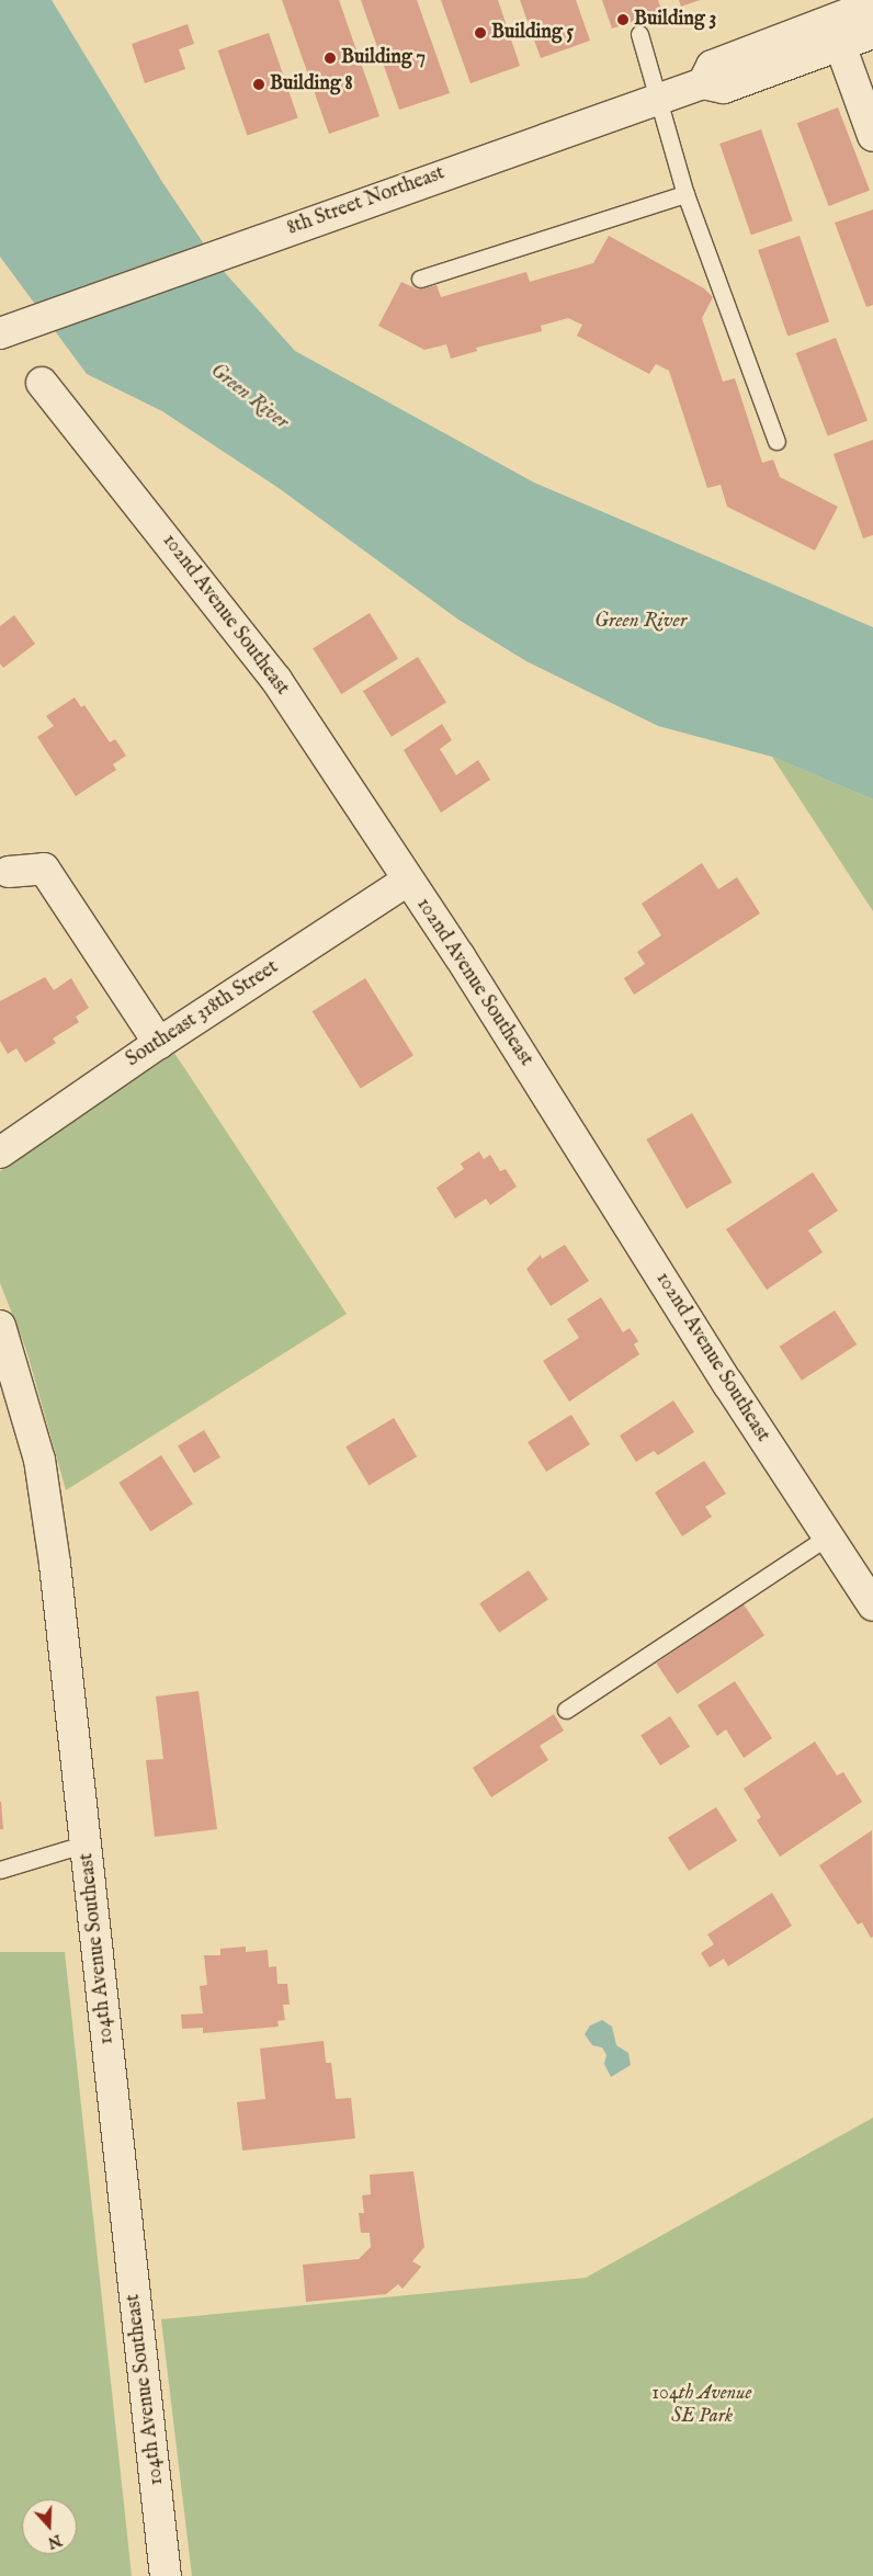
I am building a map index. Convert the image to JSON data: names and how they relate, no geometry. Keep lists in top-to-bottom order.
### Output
{
  "streets": {
    "street": [
      "8th Street Northeast",
      "102nd Avenue Southeast",
      "Southeast 318th Street",
      "104th Avenue Southeast"
    ]
  },
  "crossings": [
    ["102nd Avenue Southeast", "Southeast 318th Street"]
  ],
  "water": ["Green River"],
  "parks": ["104th Avenue SE Park"],
  "places": [
    "Building 3",
    "Building 5",
    "Building 7",
    "Building 8"
  ],
  "north": "bottom"
}
